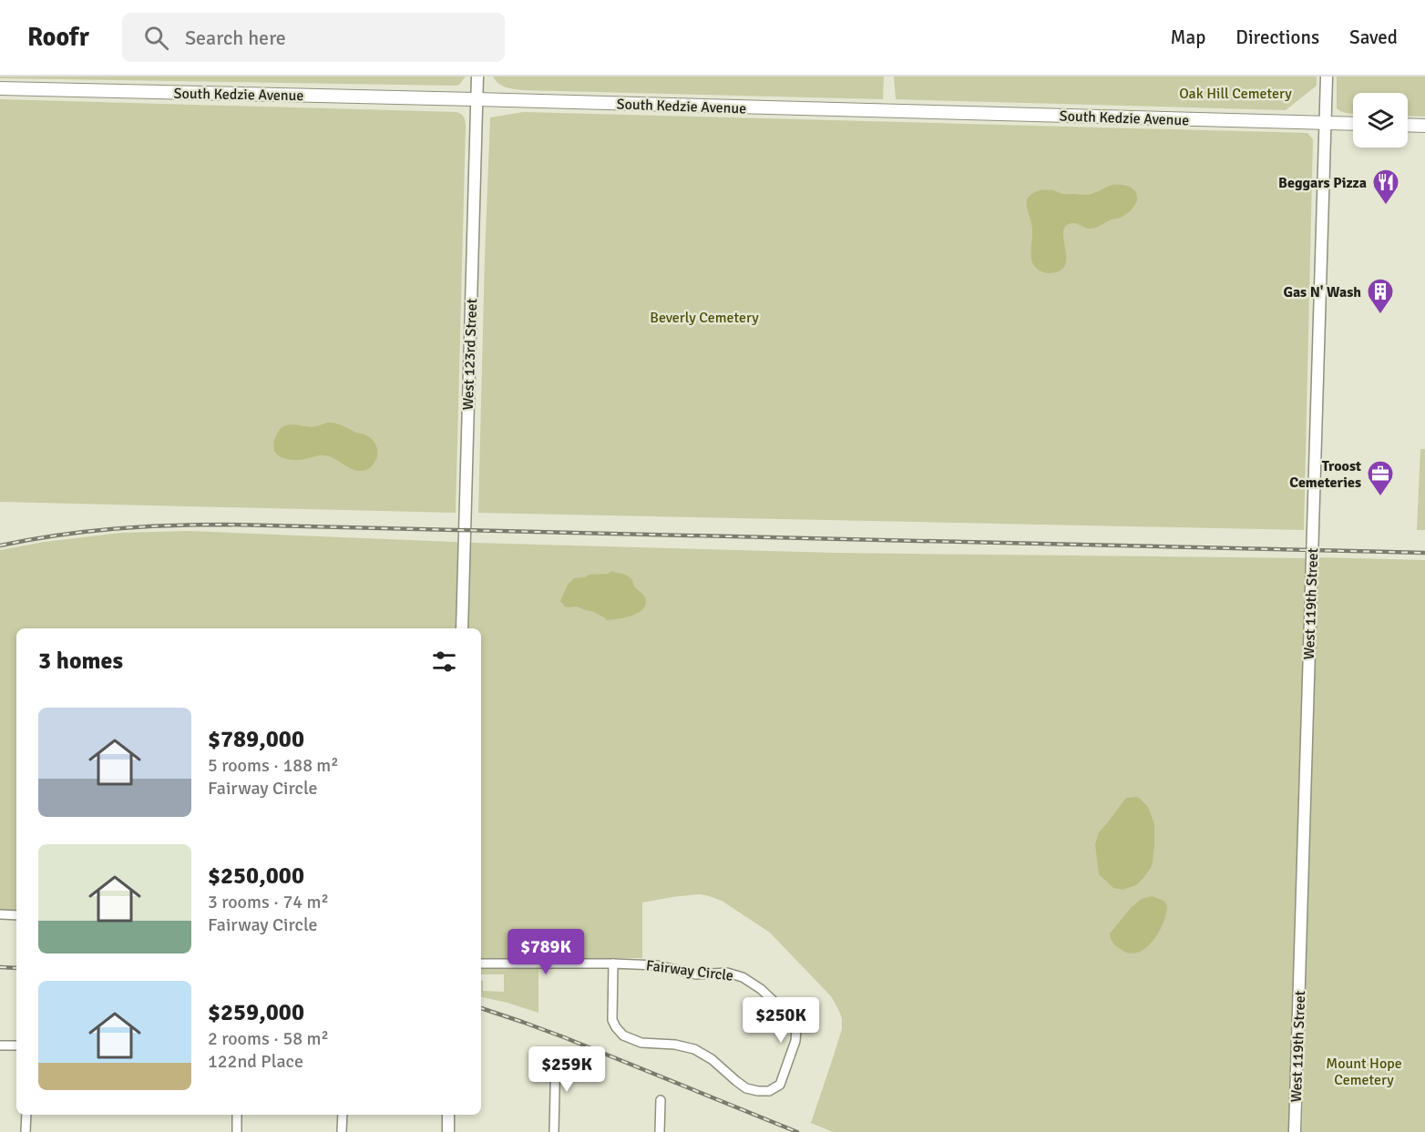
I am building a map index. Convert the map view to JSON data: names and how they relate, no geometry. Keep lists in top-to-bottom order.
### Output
{
  "streets": {
    "main road": ["South Kedzie Avenue"],
    "street": ["West 123rd Street", "West 119th Street", "Fairway Circle"]
  },
  "crossings": [
    ["South Kedzie Avenue", "West 123rd Street"],
    ["South Kedzie Avenue", "West 119th Street"]
  ],
  "parks": ["Oak Hill Cemetery", "Beverly Cemetery", "Mount Hope Cemetery"],
  "places": {
    "restaurant": ["Beggars Pizza"],
    "building": ["Gas N' Wash"],
    "office": ["Troost Cemeteries"]
  },
  "page": {
    "header": "Roofr",
    "search": "Search here",
    "nav": ["Map", "Directions", "Saved"],
    "heading": "3 homes",
    "list": [
      {
        "name": "$789,000",
        "note": "5 rooms · 188 m² · Fairway Circle"
      },
      {
        "name": "$250,000",
        "note": "3 rooms · 74 m² · Fairway Circle"
      },
      {
        "name": "$259,000",
        "note": "2 rooms · 58 m² · 122nd Place"
      }
    ],
    "price": ["$789K", "$250K", "$259K"]
  }
}
